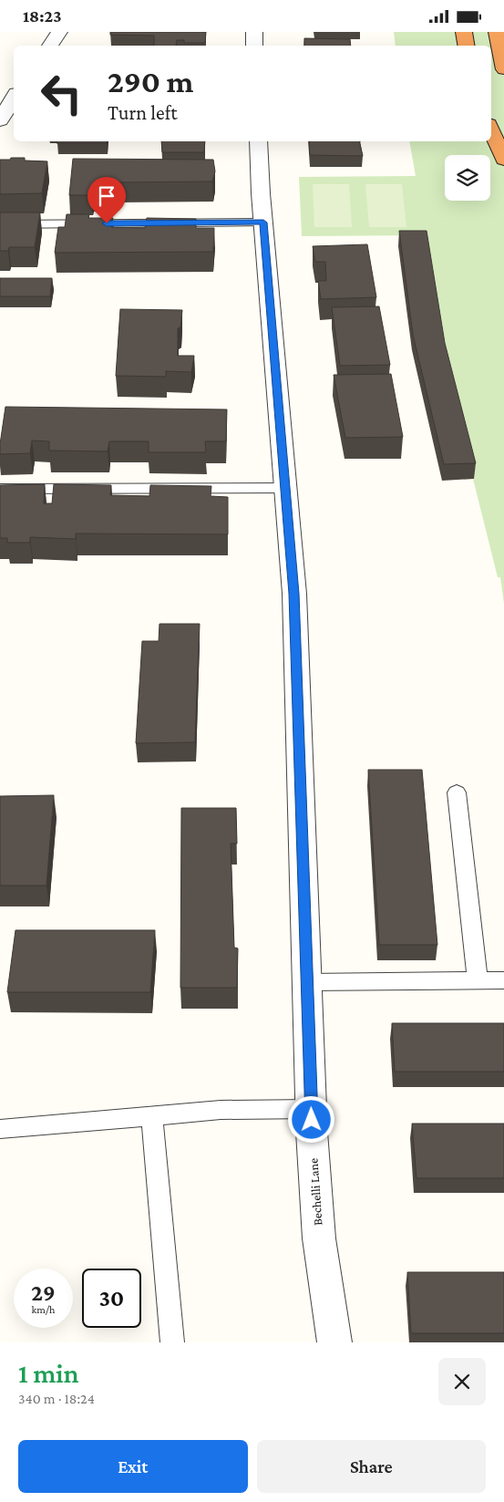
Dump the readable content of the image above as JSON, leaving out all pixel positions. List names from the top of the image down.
{
  "streets": {
    "street": ["Bechelli Lane"]
  },
  "page": {
    "status": "18:23",
    "turn": ["290 m", "Turn left"],
    "speed": "29 km/h",
    "limit": "30",
    "heading": ["1 min", "340 m · 18:24"],
    "buttons": ["Exit", "Share"]
  }
}
